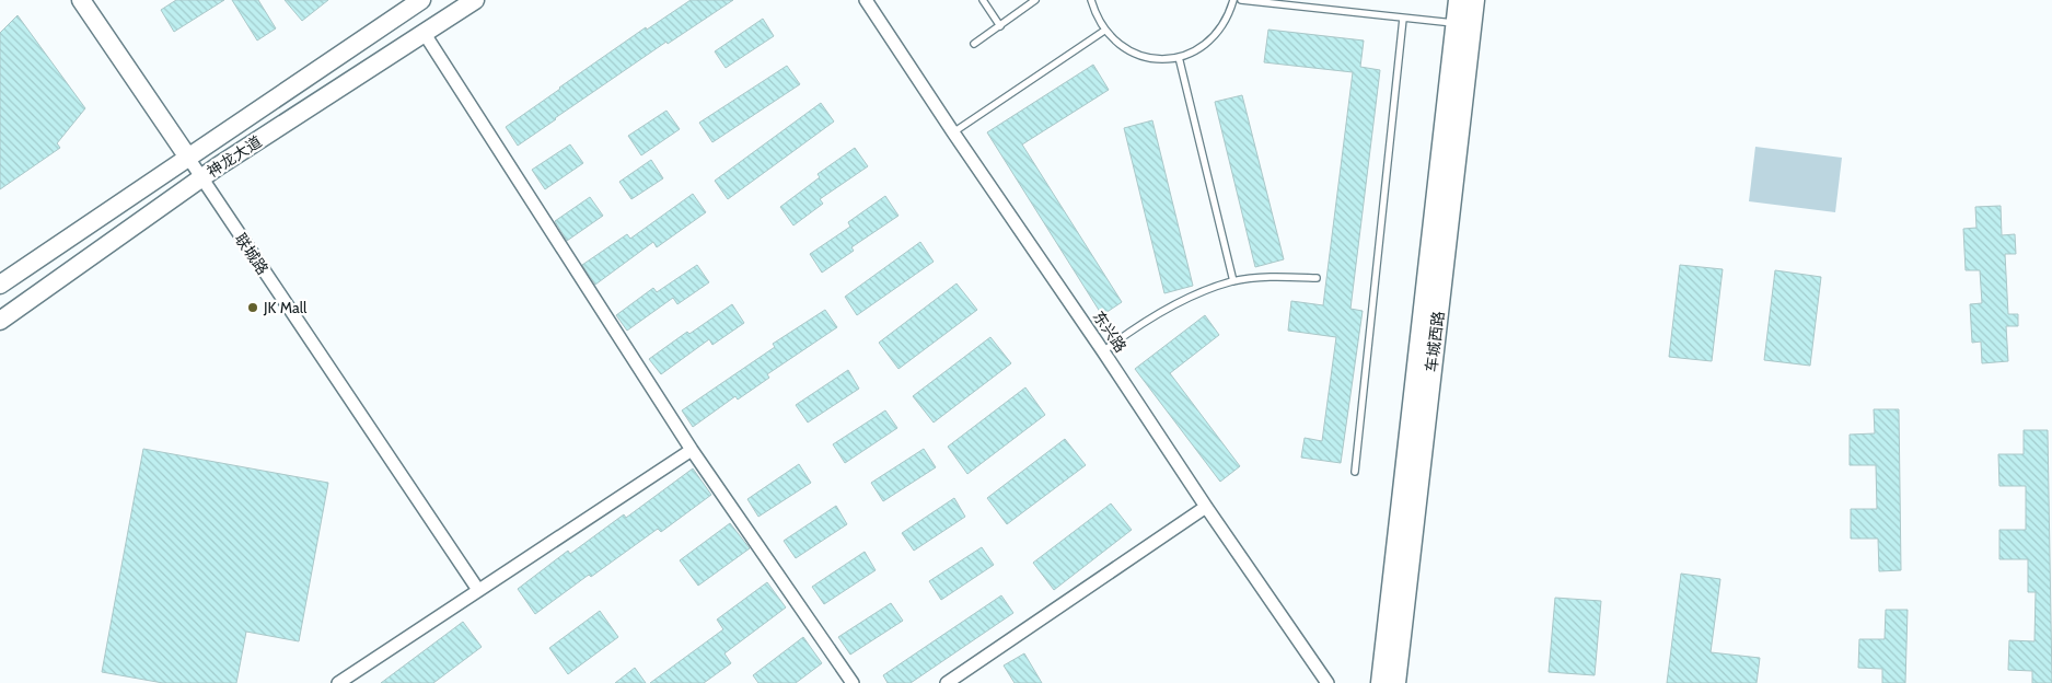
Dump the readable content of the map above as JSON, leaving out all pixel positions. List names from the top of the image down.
{
  "streets": {
    "main road": ["神龙大道", "联城路", "车城西路"],
    "street": ["东兴路"]
  },
  "crossings": [
    ["神龙大道", "联城路"]
  ],
  "places": ["JK Mall"]
}
